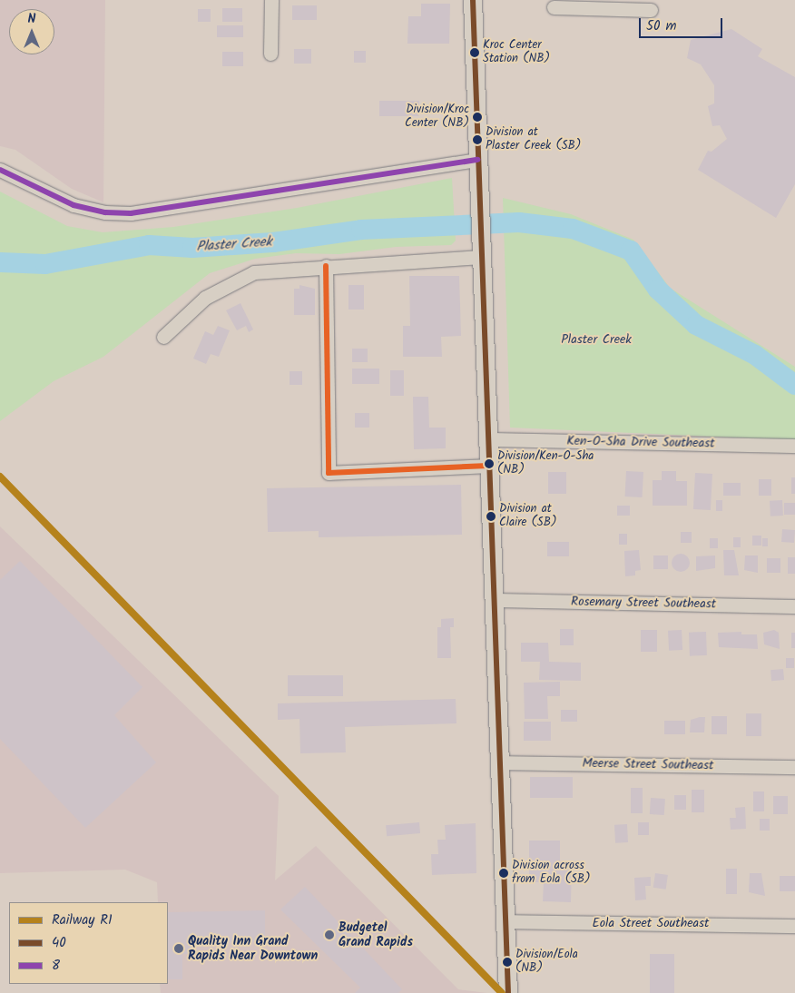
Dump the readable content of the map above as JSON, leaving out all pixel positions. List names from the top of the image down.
{
  "streets": {
    "street": [
      "Ken-O-Sha Drive Southeast",
      "Rosemary Street Southeast",
      "Meerse Street Southeast",
      "Eola Street Southeast"
    ]
  },
  "water": ["Plaster Creek"],
  "parks": ["Plaster Creek"],
  "places": [
    "Kroc Center Station (NB)",
    "Division/Kroc Center (NB)",
    "Division at Plaster Creek (SB)",
    "Division/Ken-O-Sha (NB)",
    "Division at Claire (SB)",
    "Division across from Eola (SB)",
    "Budgetel Grand Rapids",
    "Quality Inn Grand Rapids Near Downtown",
    "Division/Eola (NB)"
  ],
  "lines": ["transit line 40", "transit line 8", "rail line R1"],
  "legend": ["Railway R1", "40", "8"],
  "scale_bar": "50 m",
  "north": "top"
}
